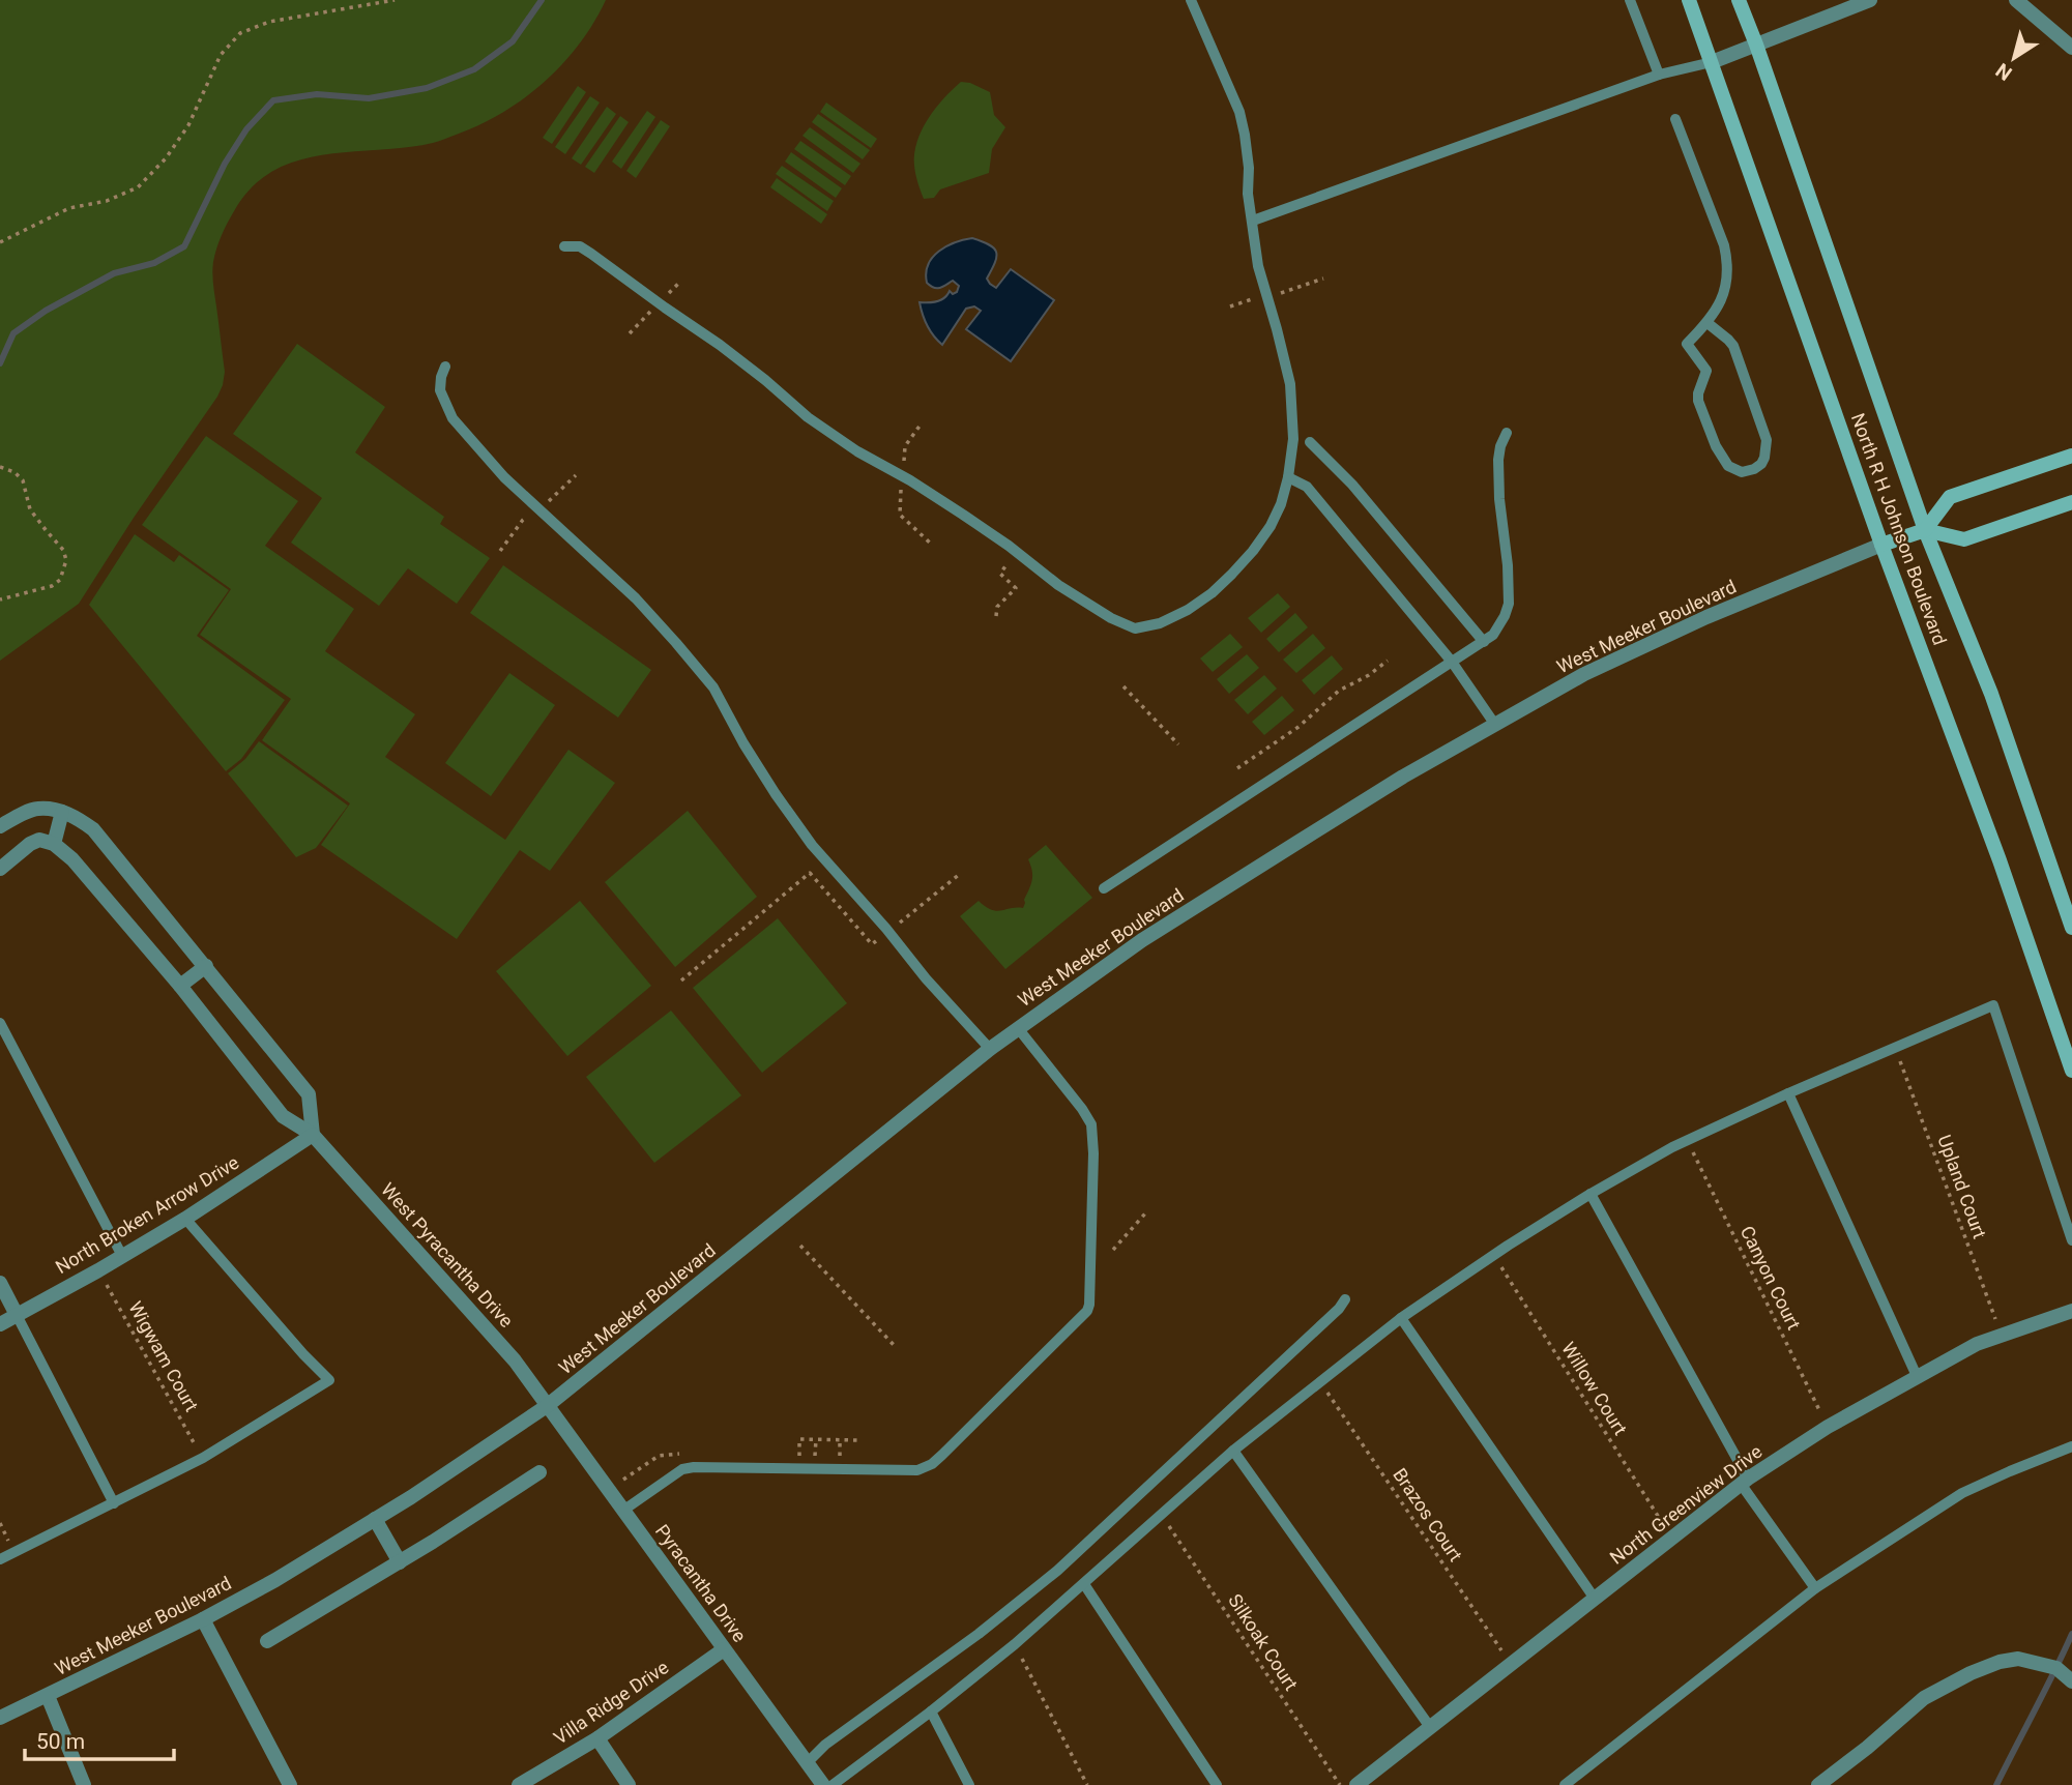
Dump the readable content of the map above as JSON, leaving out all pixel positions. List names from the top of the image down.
{
  "streets": {
    "main road": ["North R H Johnson Boulevard", "West Meeker Boulevard"],
    "street": [
      "North Broken Arrow Drive",
      "West Pyracantha Drive",
      "North Greenview Drive",
      "Pyracantha Drive",
      "Villa Ridge Drive"
    ],
    "path": [
      "Upland Court",
      "Canyon Court",
      "Wigwam Court",
      "Willow Court",
      "Brazos Court",
      "Silkoak Court"
    ]
  },
  "crossings": [
    ["North R H Johnson Boulevard", "West Meeker Boulevard"],
    ["West Meeker Boulevard", "West Pyracantha Drive"],
    ["West Meeker Boulevard", "Pyracantha Drive"],
    ["Upland Court", "North Greenview Drive"],
    ["North Broken Arrow Drive", "West Pyracantha Drive"],
    ["North Broken Arrow Drive", "Wigwam Court"],
    ["West Pyracantha Drive", "Pyracantha Drive"],
    ["Canyon Court", "North Greenview Drive"],
    ["Willow Court", "North Greenview Drive"],
    ["North Greenview Drive", "Brazos Court"],
    ["Pyracantha Drive", "Villa Ridge Drive"]
  ],
  "scale_bar": "50 m",
  "north": "bottom left"
}
